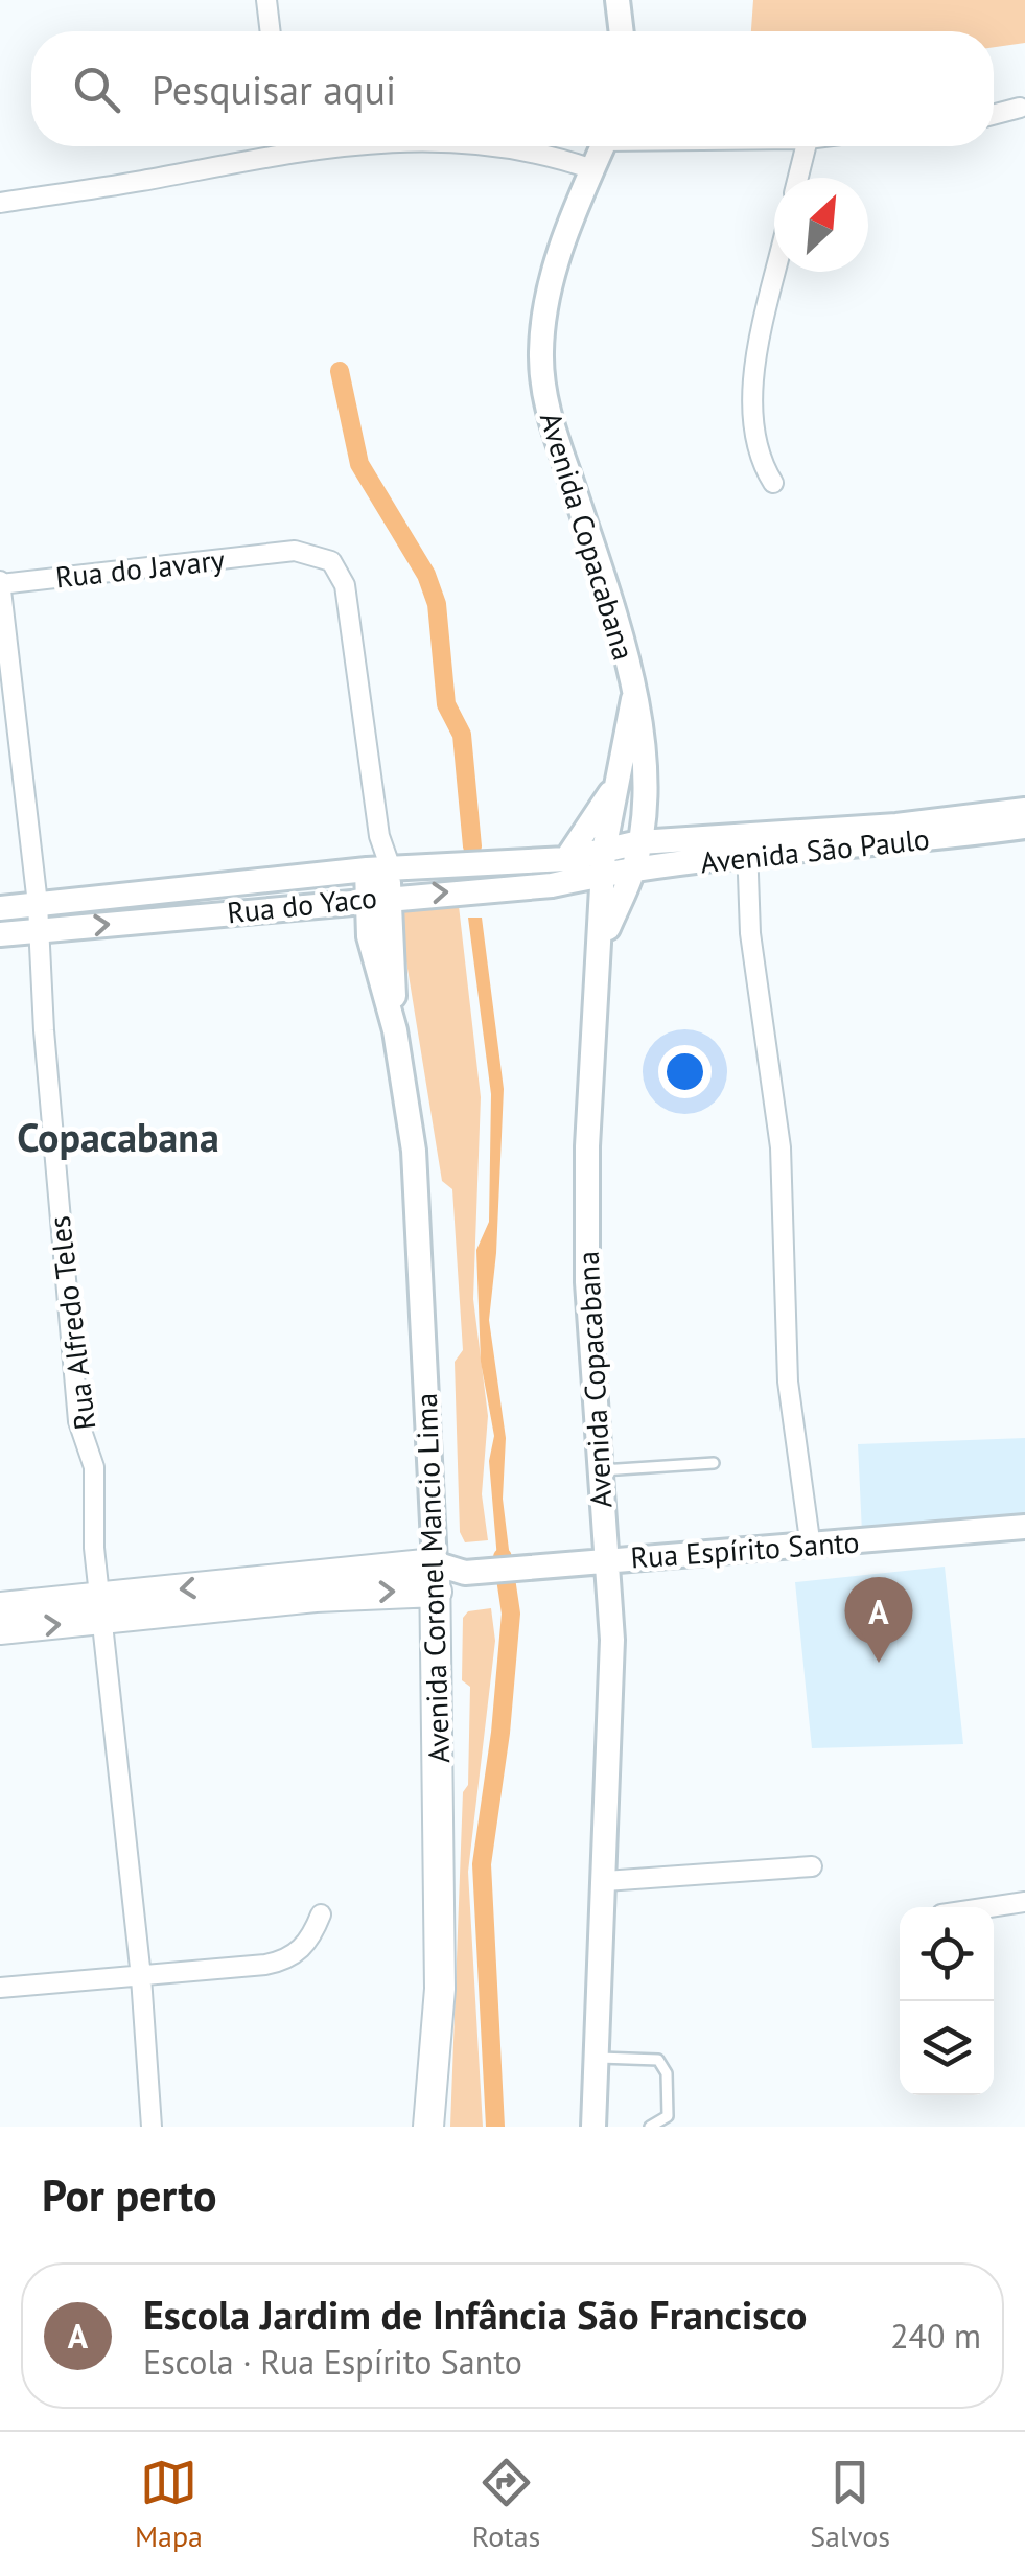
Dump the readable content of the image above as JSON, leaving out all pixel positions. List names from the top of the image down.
{
  "streets": {
    "main road": ["Avenida Coronel Mancio Lima"],
    "street": [
      "Avenida Copacabana",
      "Rua do Javary",
      "Avenida São Paulo",
      "Rua do Yaco",
      "Rua Alfredo Teles",
      "Rua Espírito Santo"
    ]
  },
  "crossings": [
    ["Avenida Copacabana", "Avenida São Paulo"],
    ["Avenida Copacabana", "Rua do Yaco"],
    ["Avenida Copacabana", "Rua Espírito Santo"],
    ["Rua do Javary", "Rua Alfredo Teles"],
    ["Rua do Javary", "Avenida Coronel Mancio Lima"],
    ["Avenida São Paulo", "Rua do Yaco"],
    ["Rua do Yaco", "Rua Alfredo Teles"],
    ["Rua do Yaco", "Avenida Coronel Mancio Lima"],
    ["Rua Espírito Santo", "Avenida Coronel Mancio Lima"]
  ],
  "districts": ["Copacabana"],
  "north": "top right",
  "page": {
    "search": "Pesquisar aqui",
    "pins": "A",
    "heading": "Por perto",
    "list": [
      {
        "mark": "A",
        "name": "Escola Jardim de Infância São Francisco",
        "note": "Escola · Rua Espírito Santo",
        "value": "240 m"
      }
    ],
    "nav": ["Mapa", "Rotas", "Salvos"]
  }
}
